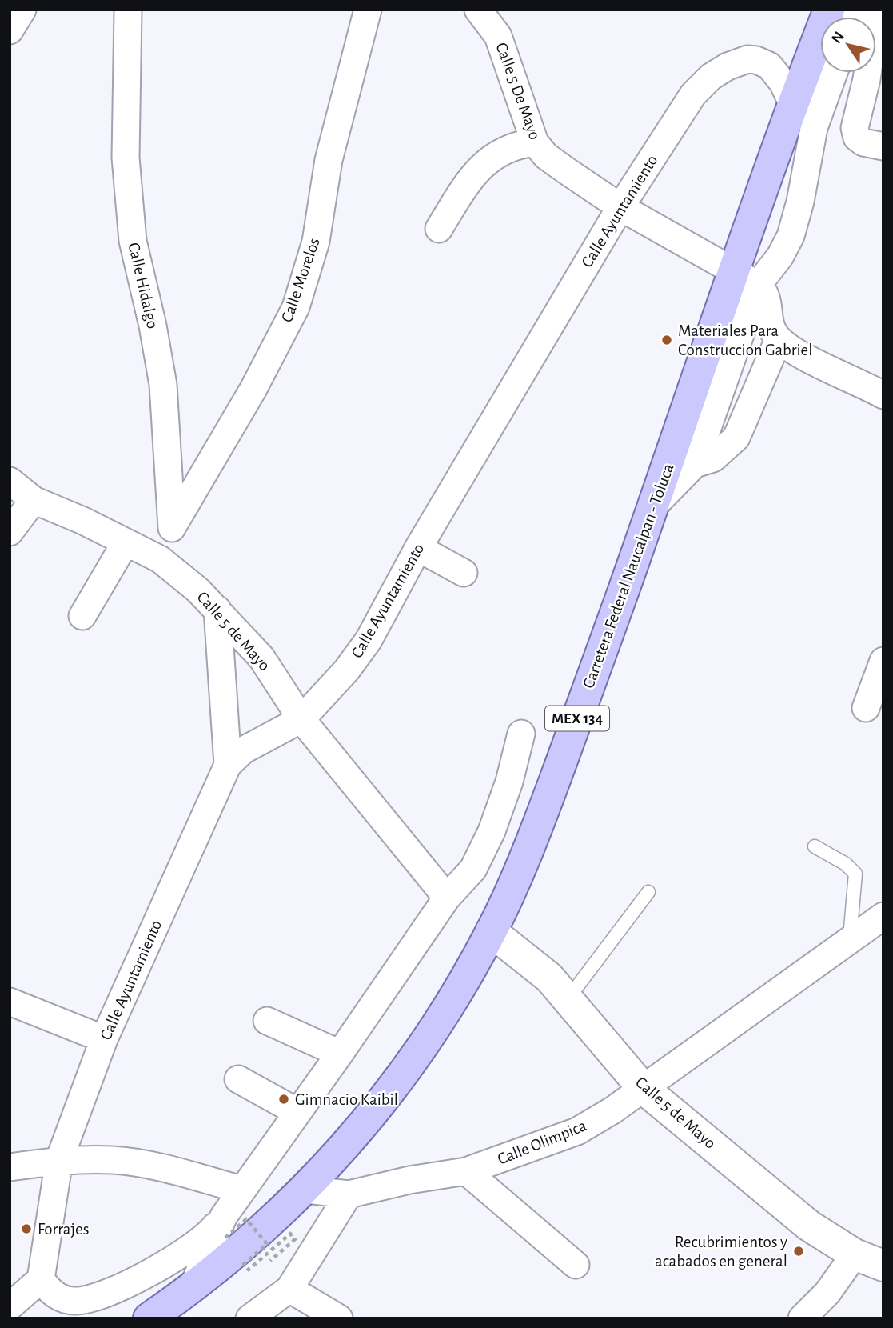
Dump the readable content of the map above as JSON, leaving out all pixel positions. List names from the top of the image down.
{
  "streets": {
    "main road": ["Carretera Federal Naucalpan - Toluca", "MEX 134"],
    "street": [
      "Calle 5 De Mayo",
      "Calle Ayuntamiento",
      "Calle Morelos",
      "Calle Hidalgo",
      "Calle 5 de Mayo",
      "Calle Olimpica"
    ]
  },
  "crossings": [
    ["Calle 5 De Mayo", "Calle Ayuntamiento"],
    ["Calle 5 De Mayo", "Carretera Federal Naucalpan - Toluca"],
    ["Calle Ayuntamiento", "Carretera Federal Naucalpan - Toluca"],
    ["Calle Ayuntamiento", "Calle 5 de Mayo"],
    ["Calle Morelos", "Calle Hidalgo"],
    ["Calle Hidalgo", "Calle 5 de Mayo"],
    ["Carretera Federal Naucalpan - Toluca", "Calle 5 de Mayo"],
    ["Carretera Federal Naucalpan - Toluca", "Calle Olimpica"],
    ["Calle 5 de Mayo", "Calle Olimpica"]
  ],
  "places": [
    "Materiales Para Construccion Gabriel",
    "Gimnacio Kaibil",
    "Forrajes",
    "Recubrimientos y acabados en general"
  ],
  "north": "top left"
}
